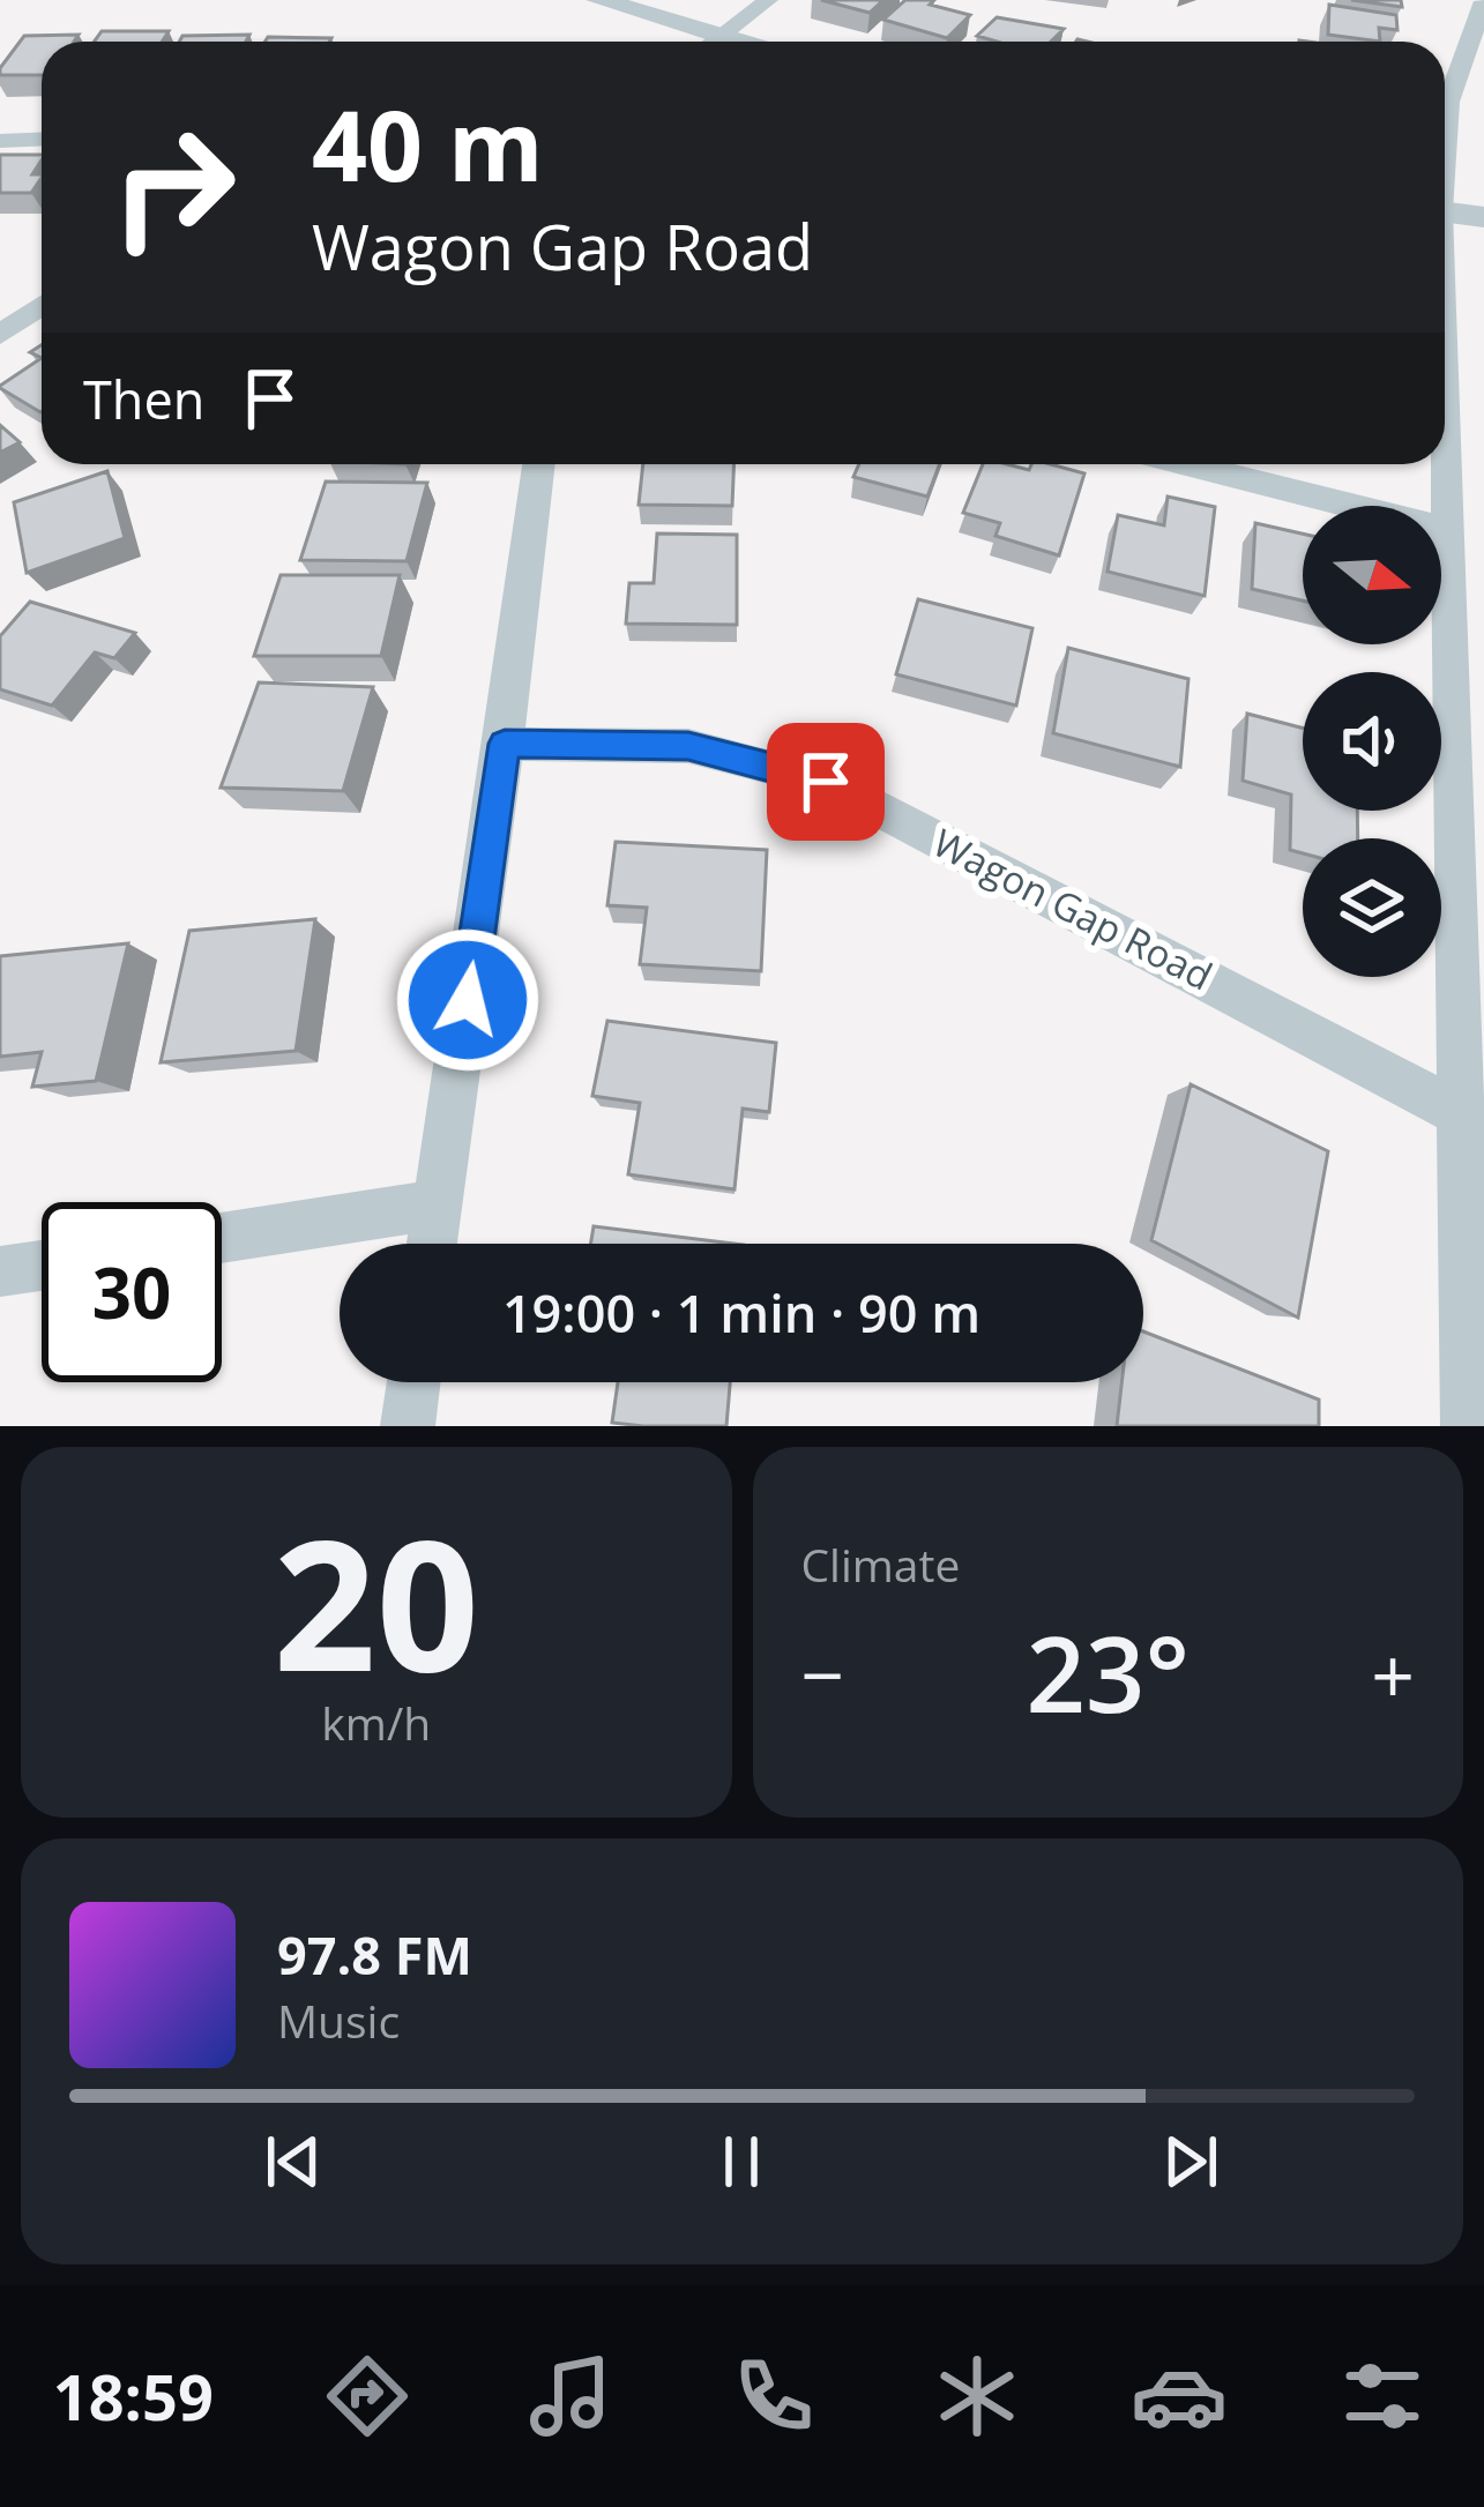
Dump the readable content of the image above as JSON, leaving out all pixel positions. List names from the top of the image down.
{
  "streets": {
    "street": ["Wagon Gap Road"]
  },
  "north": "right",
  "page": {
    "turn": ["40 m", "Wagon Gap Road"],
    "then": "Then",
    "limit": "30",
    "trip": "19:00 · 1 min · 90 m",
    "tile": [
      ["20", "km/h"],
      "Climate"
    ],
    "heat": ["−", "23°", "+"],
    "song": ["97.8 FM", "Music"],
    "tabs": "18:59"
  }
}
